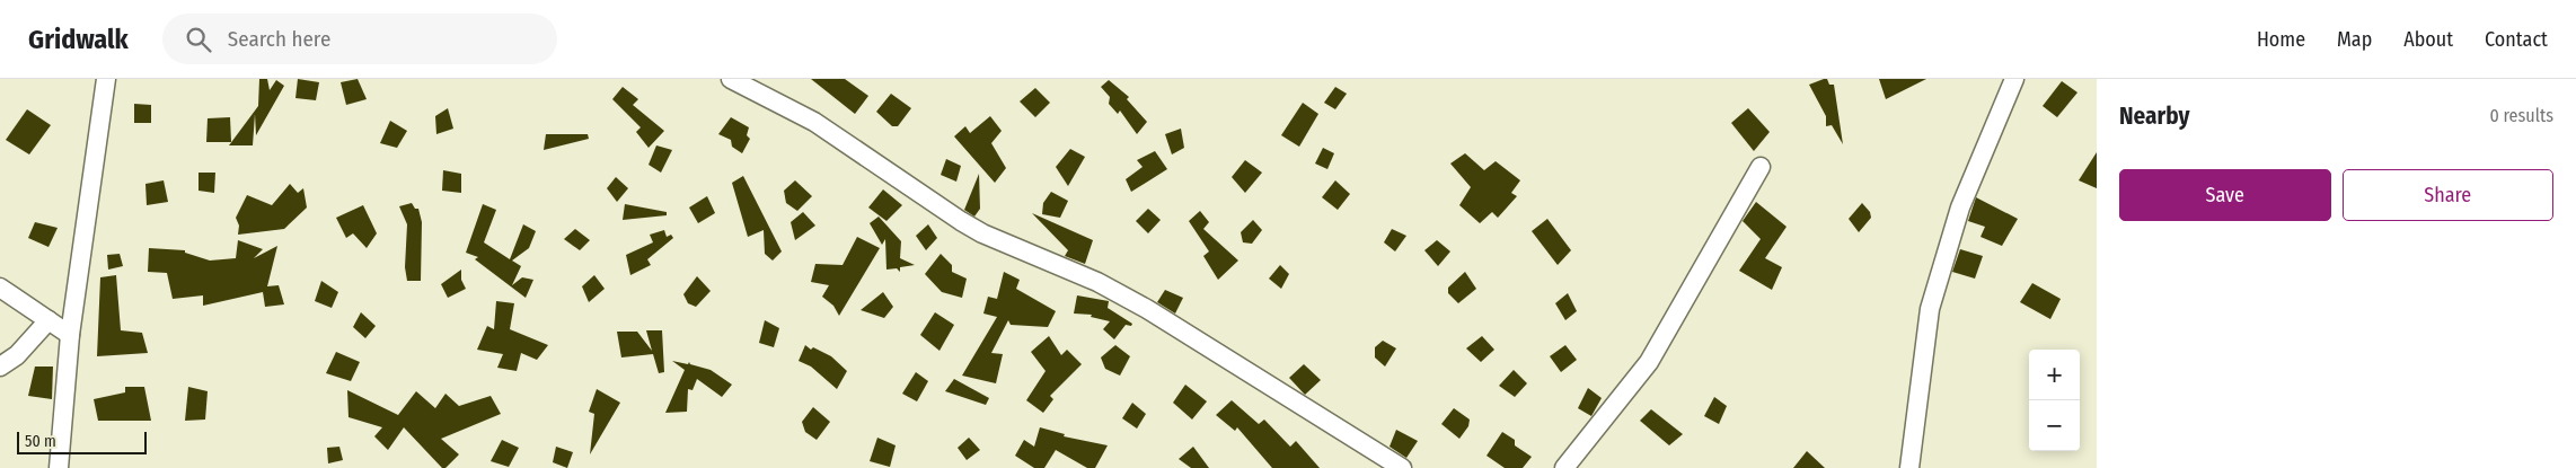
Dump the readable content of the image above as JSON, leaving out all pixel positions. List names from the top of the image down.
{
  "scale_bar": "50 m",
  "page": {
    "header": "Gridwalk",
    "search": "Search here",
    "nav": [
      "Home",
      "Map",
      "About",
      "Contact"
    ],
    "heading": ["Nearby", "0 results"],
    "buttons": ["Save", "Share"],
    "map_buttons": ["+", "−"],
    "scale": "50 m"
  }
}
